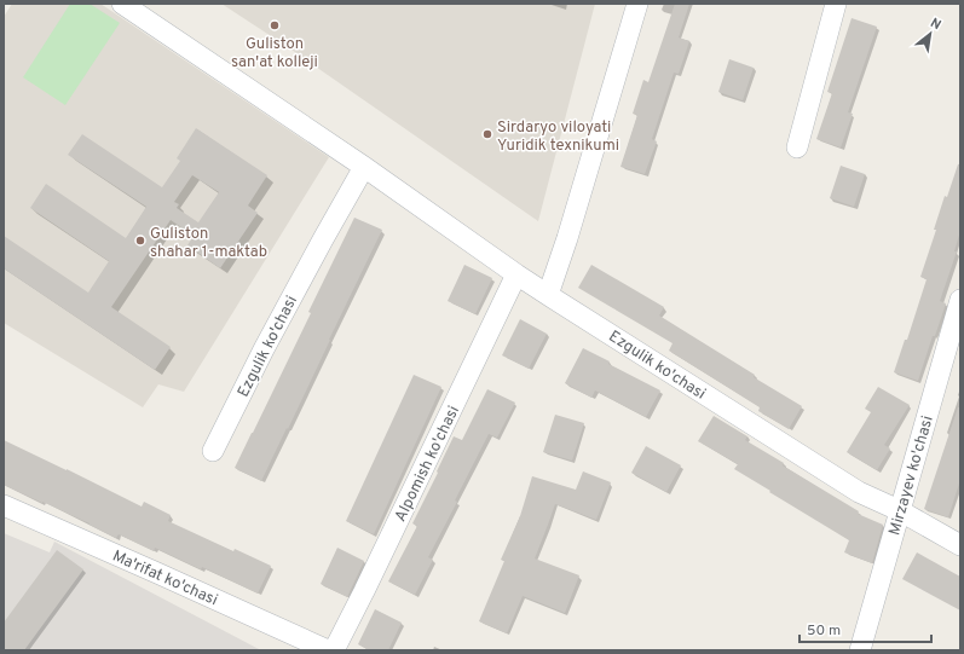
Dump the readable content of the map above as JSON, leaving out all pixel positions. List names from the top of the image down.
{
  "streets": {
    "street": [
      "Ezgulik ko'chasi",
      "Alpomish ko'chasi",
      "Mirzayev ko'chasi",
      "Ma'rifat ko'chasi"
    ]
  },
  "crossings": [
    ["Ezgulik ko'chasi", "Alpomish ko'chasi"],
    ["Ezgulik ko'chasi", "Mirzayev ko'chasi"]
  ],
  "places": ["Guliston san'at kolleji", "Sirdaryo viloyati Yuridik texnikumi", "Guliston shahar 1-maktab"],
  "scale_bar": "50 m",
  "north": "top right"
}
